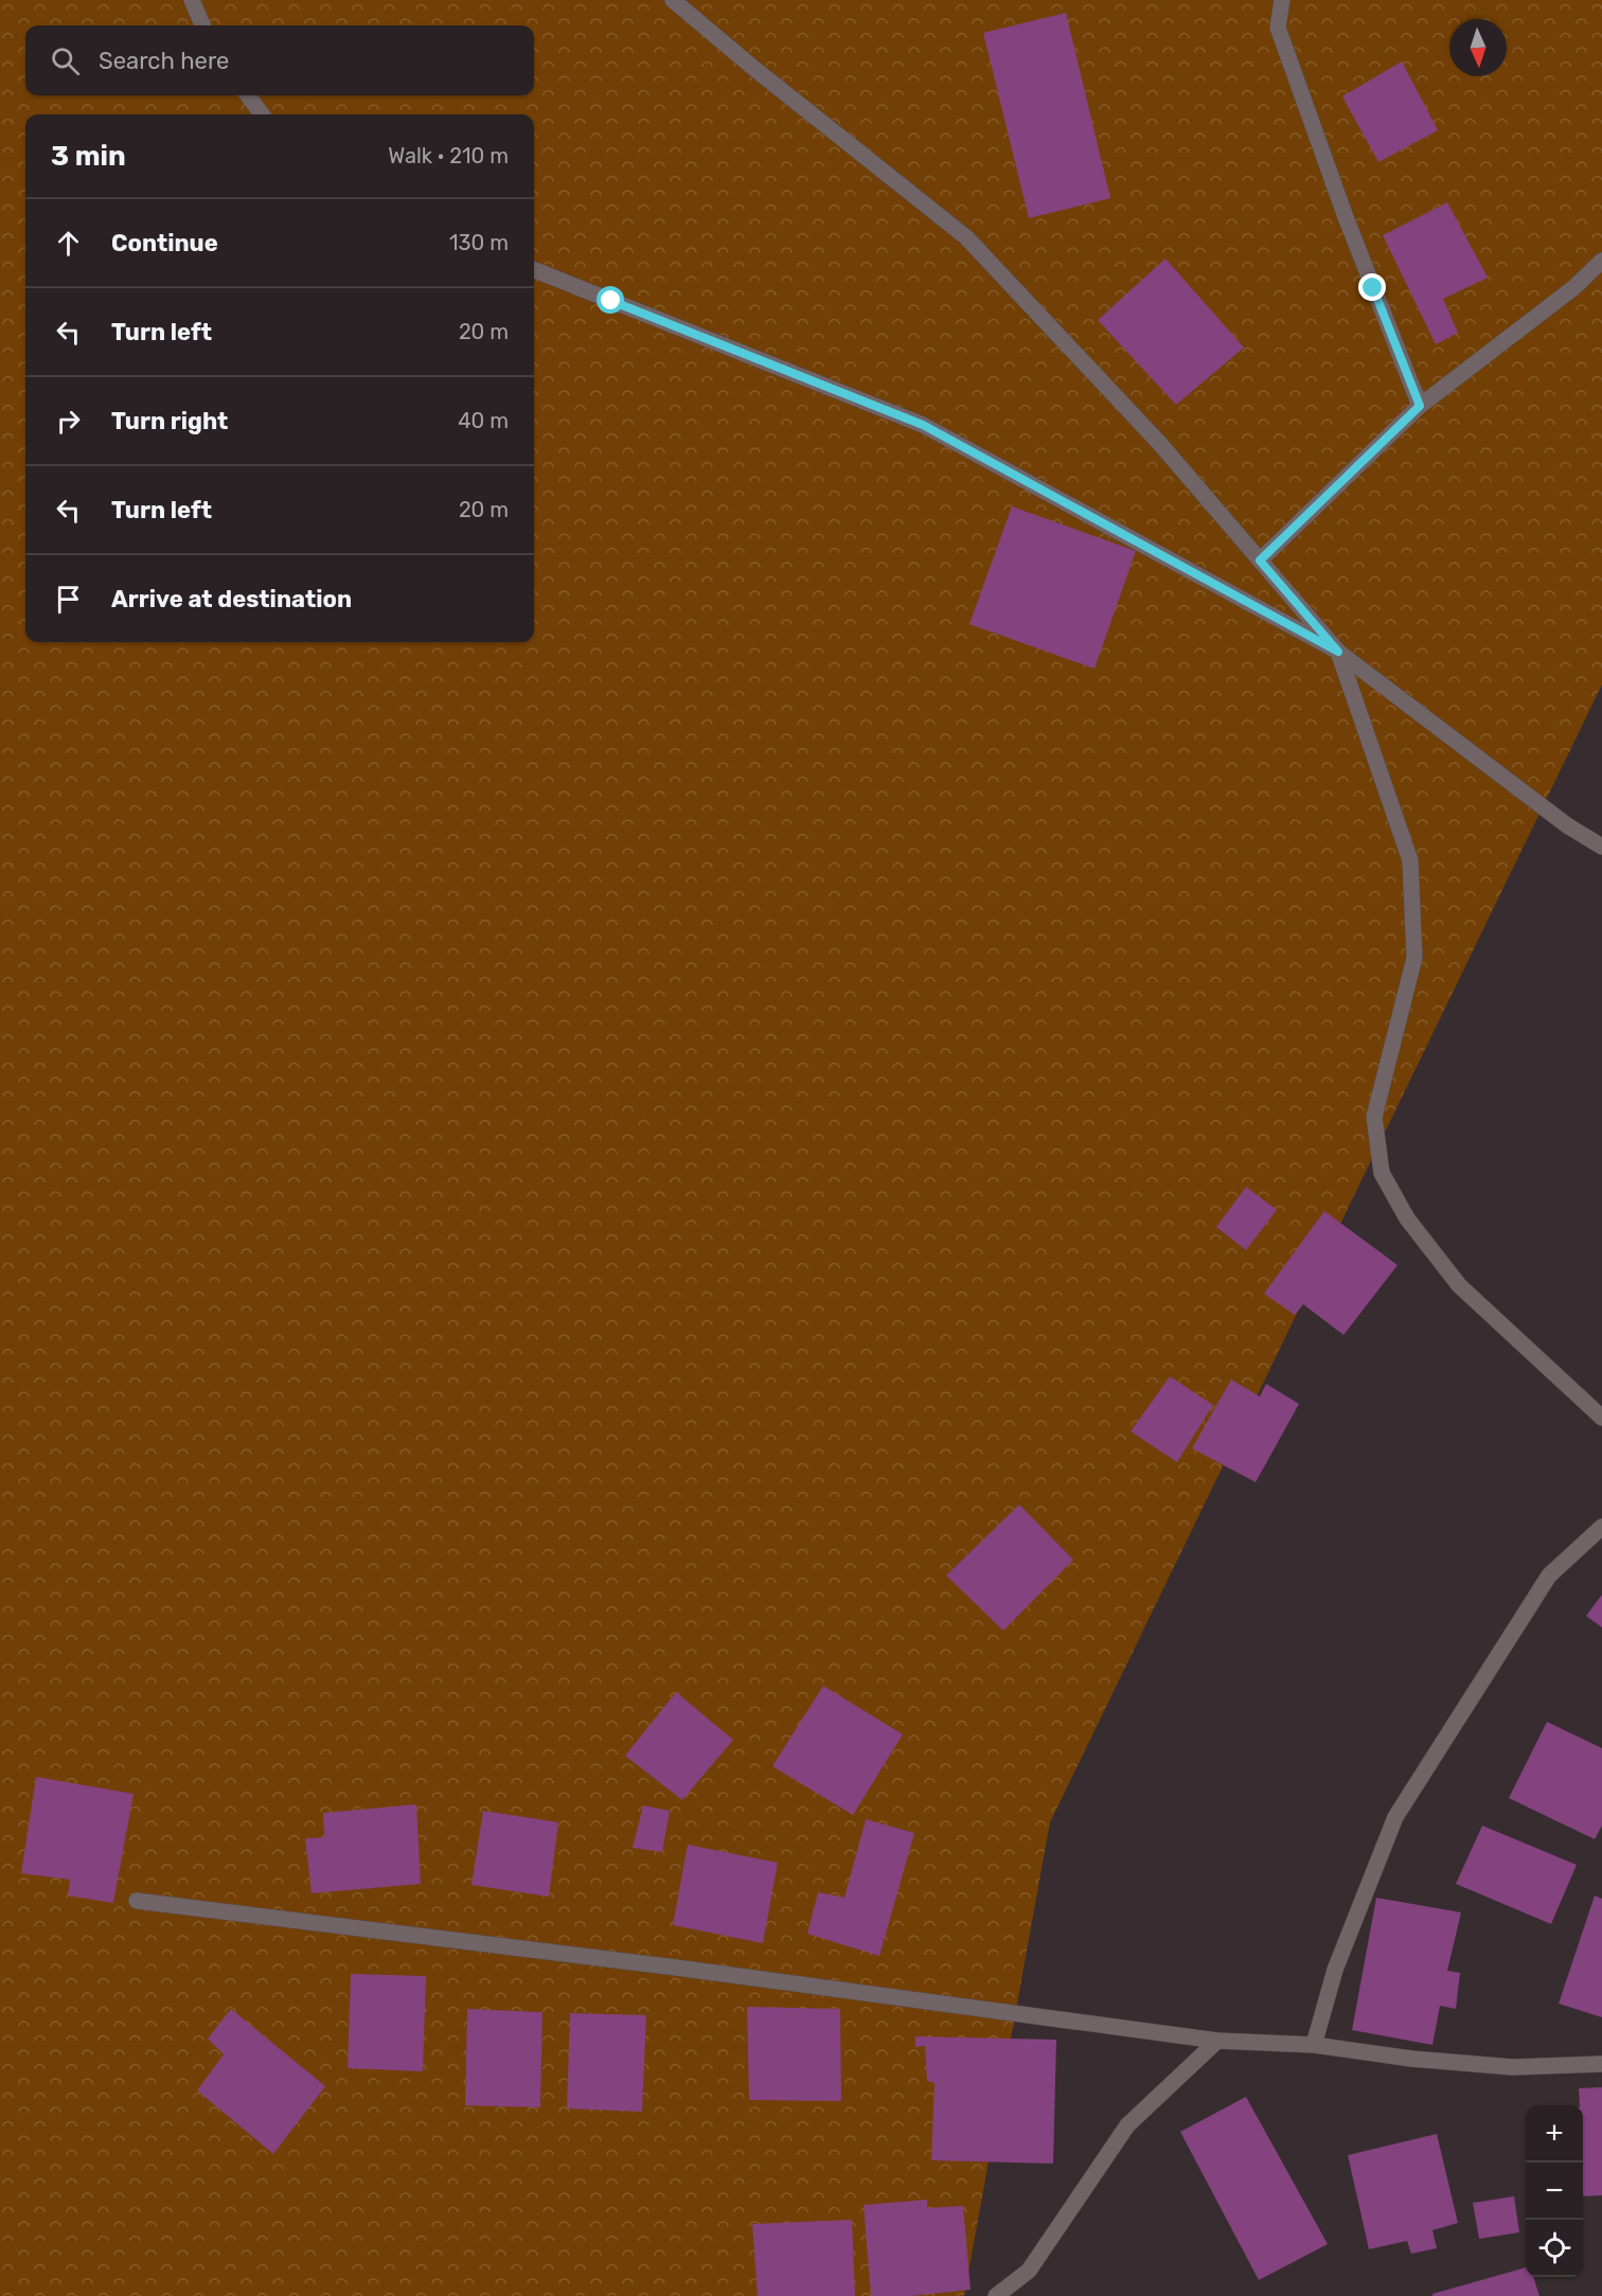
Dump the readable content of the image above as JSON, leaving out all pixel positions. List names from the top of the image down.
{
  "north": "bottom",
  "page": {
    "search": "Search here",
    "heading": ["3 min", "Walk · 210 m"],
    "list": [
      ["Continue", "130 m"],
      ["Turn left", "20 m"],
      ["Turn right", "40 m"],
      ["Turn left", "20 m"],
      "Arrive at destination"
    ],
    "map_buttons": ["+", "−"]
  }
}
